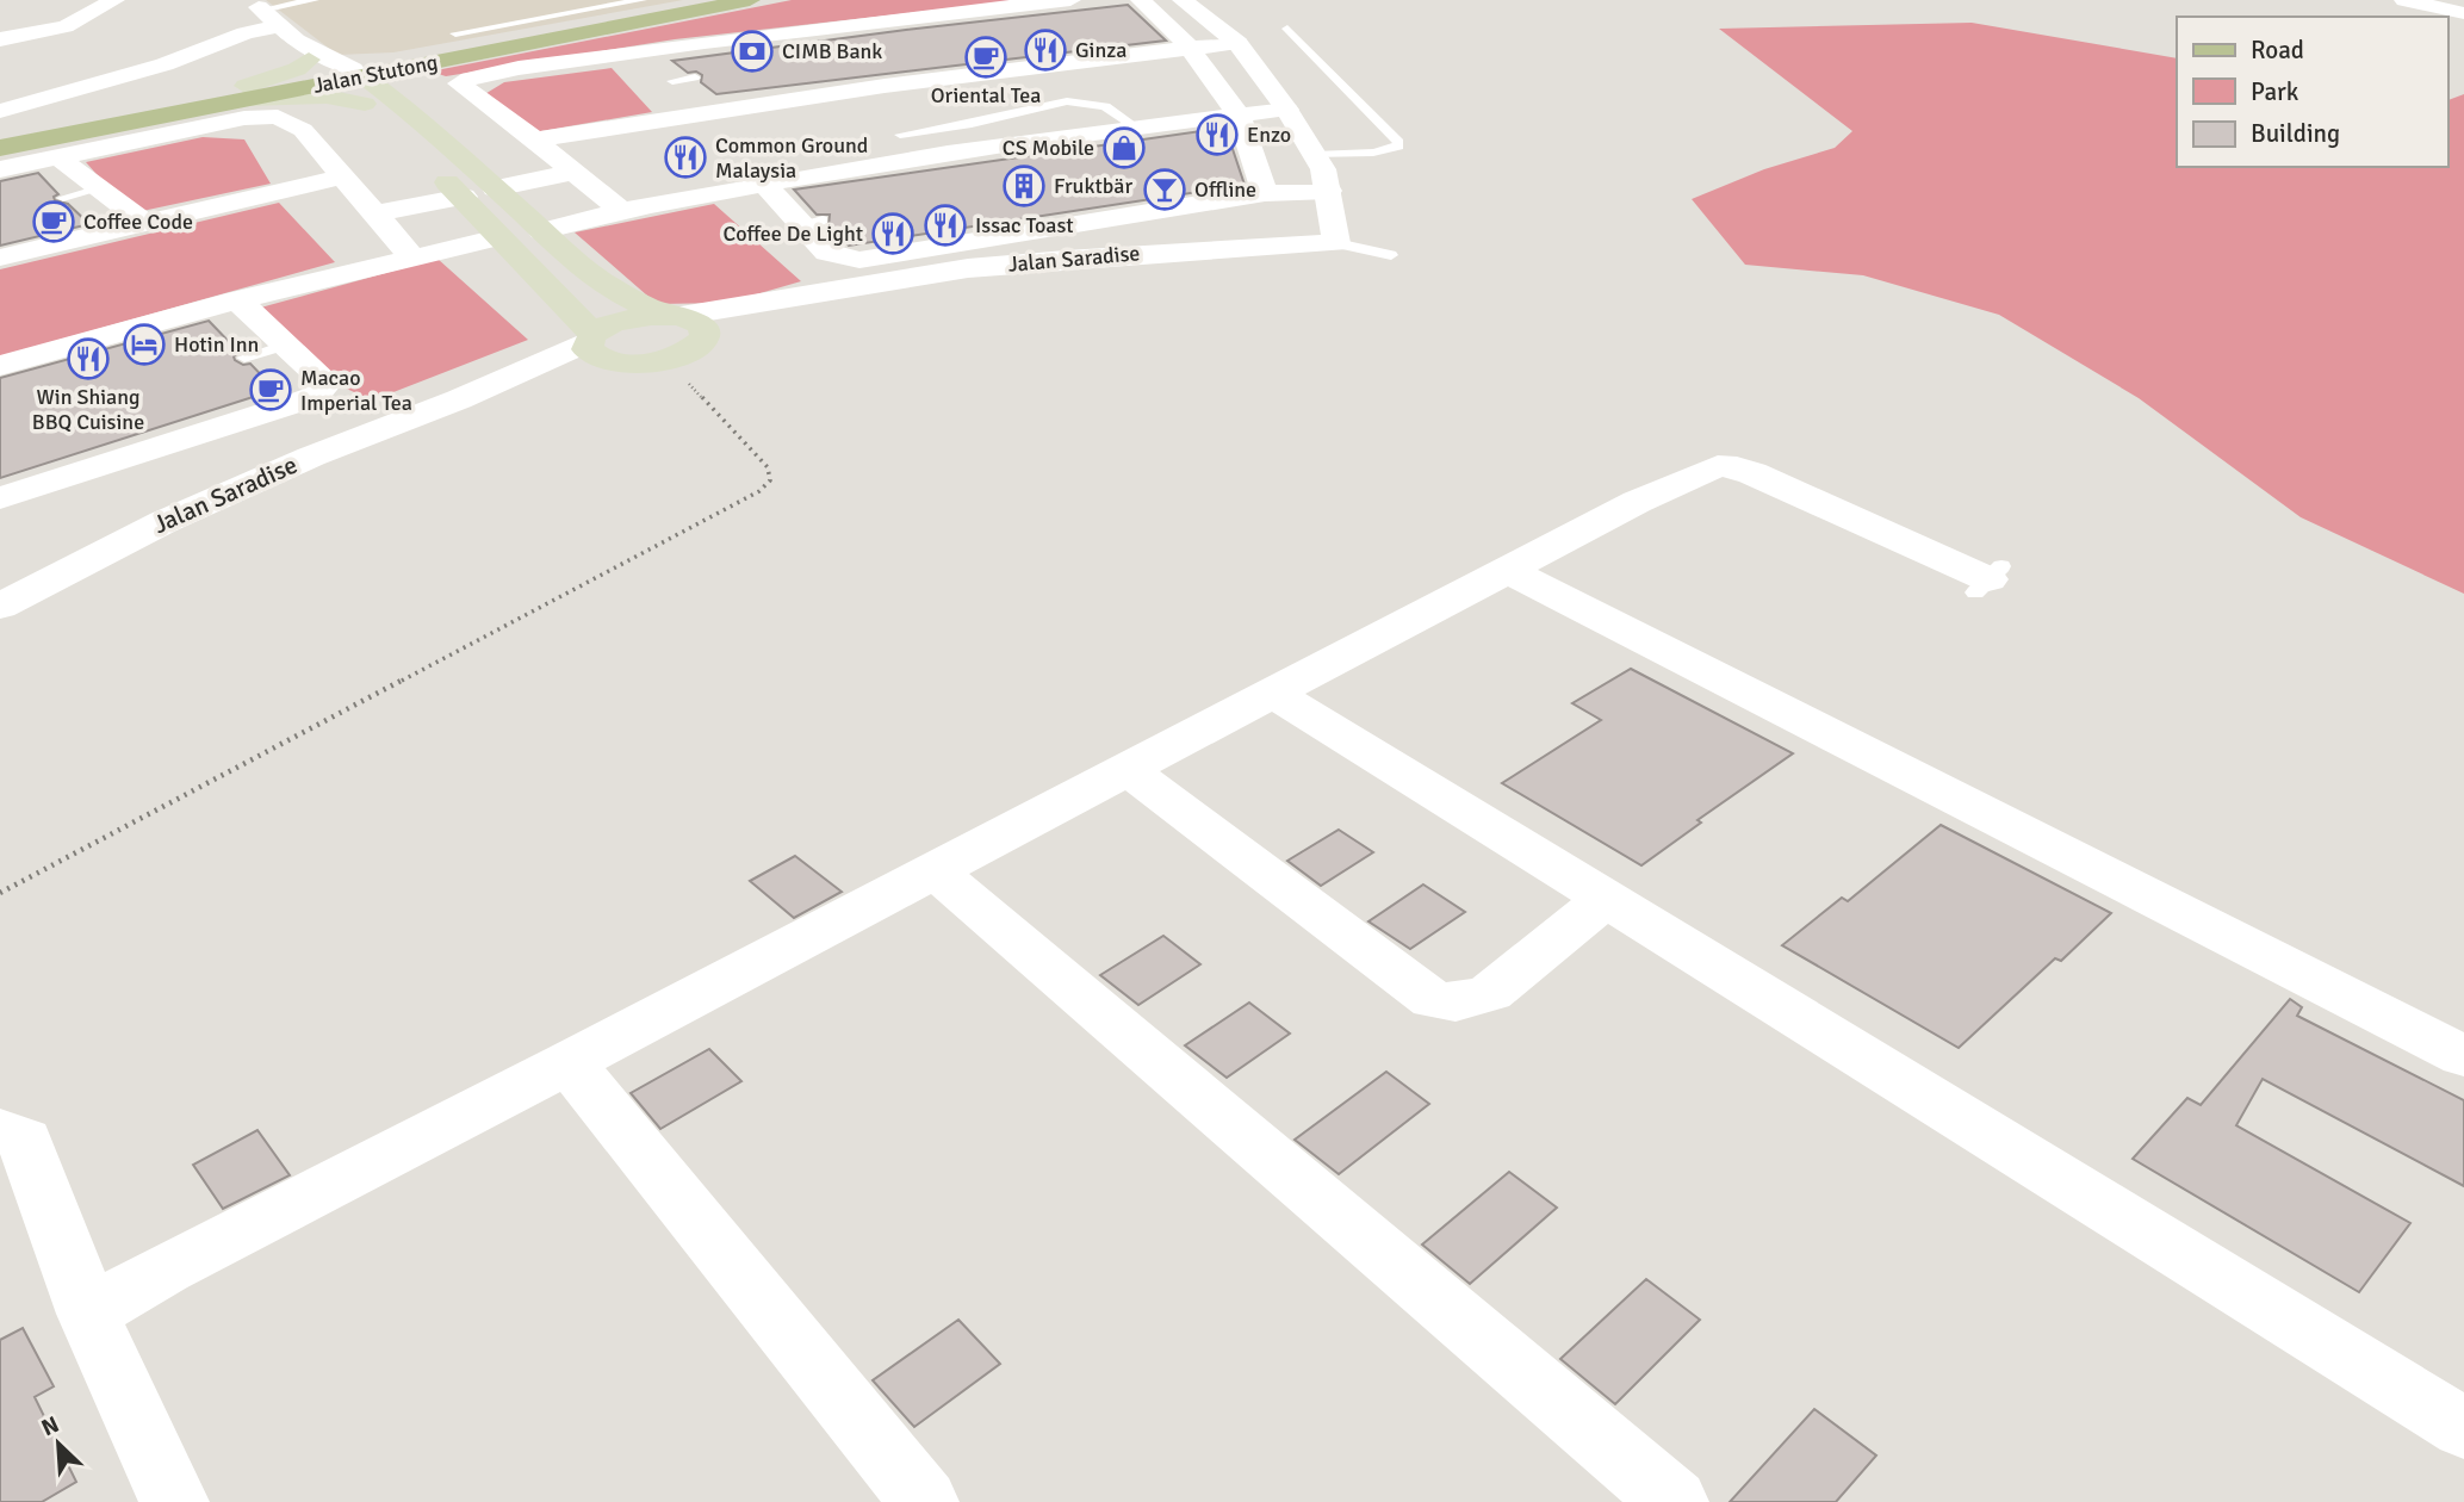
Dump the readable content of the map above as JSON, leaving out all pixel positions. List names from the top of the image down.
{
  "streets": {
    "main road": ["Jalan Stutong"],
    "street": ["Jalan Saradise"]
  },
  "places": {
    "restaurant": [
      "Ginza",
      "Enzo",
      "Common Ground Malaysia",
      "Issac Toast",
      "Coffee De Light",
      "Win Shiang BBQ Cuisine"
    ],
    "bank": ["CIMB Bank"],
    "cafe": ["Oriental Tea", "Coffee Code", "Macao Imperial Tea"],
    "shop": ["CS Mobile"],
    "building": ["Fruktbär"],
    "bar": ["Offline"],
    "hotel": ["Hotin Inn"]
  },
  "legend": ["Road", "Park", "Building"],
  "north": "top left"
}
